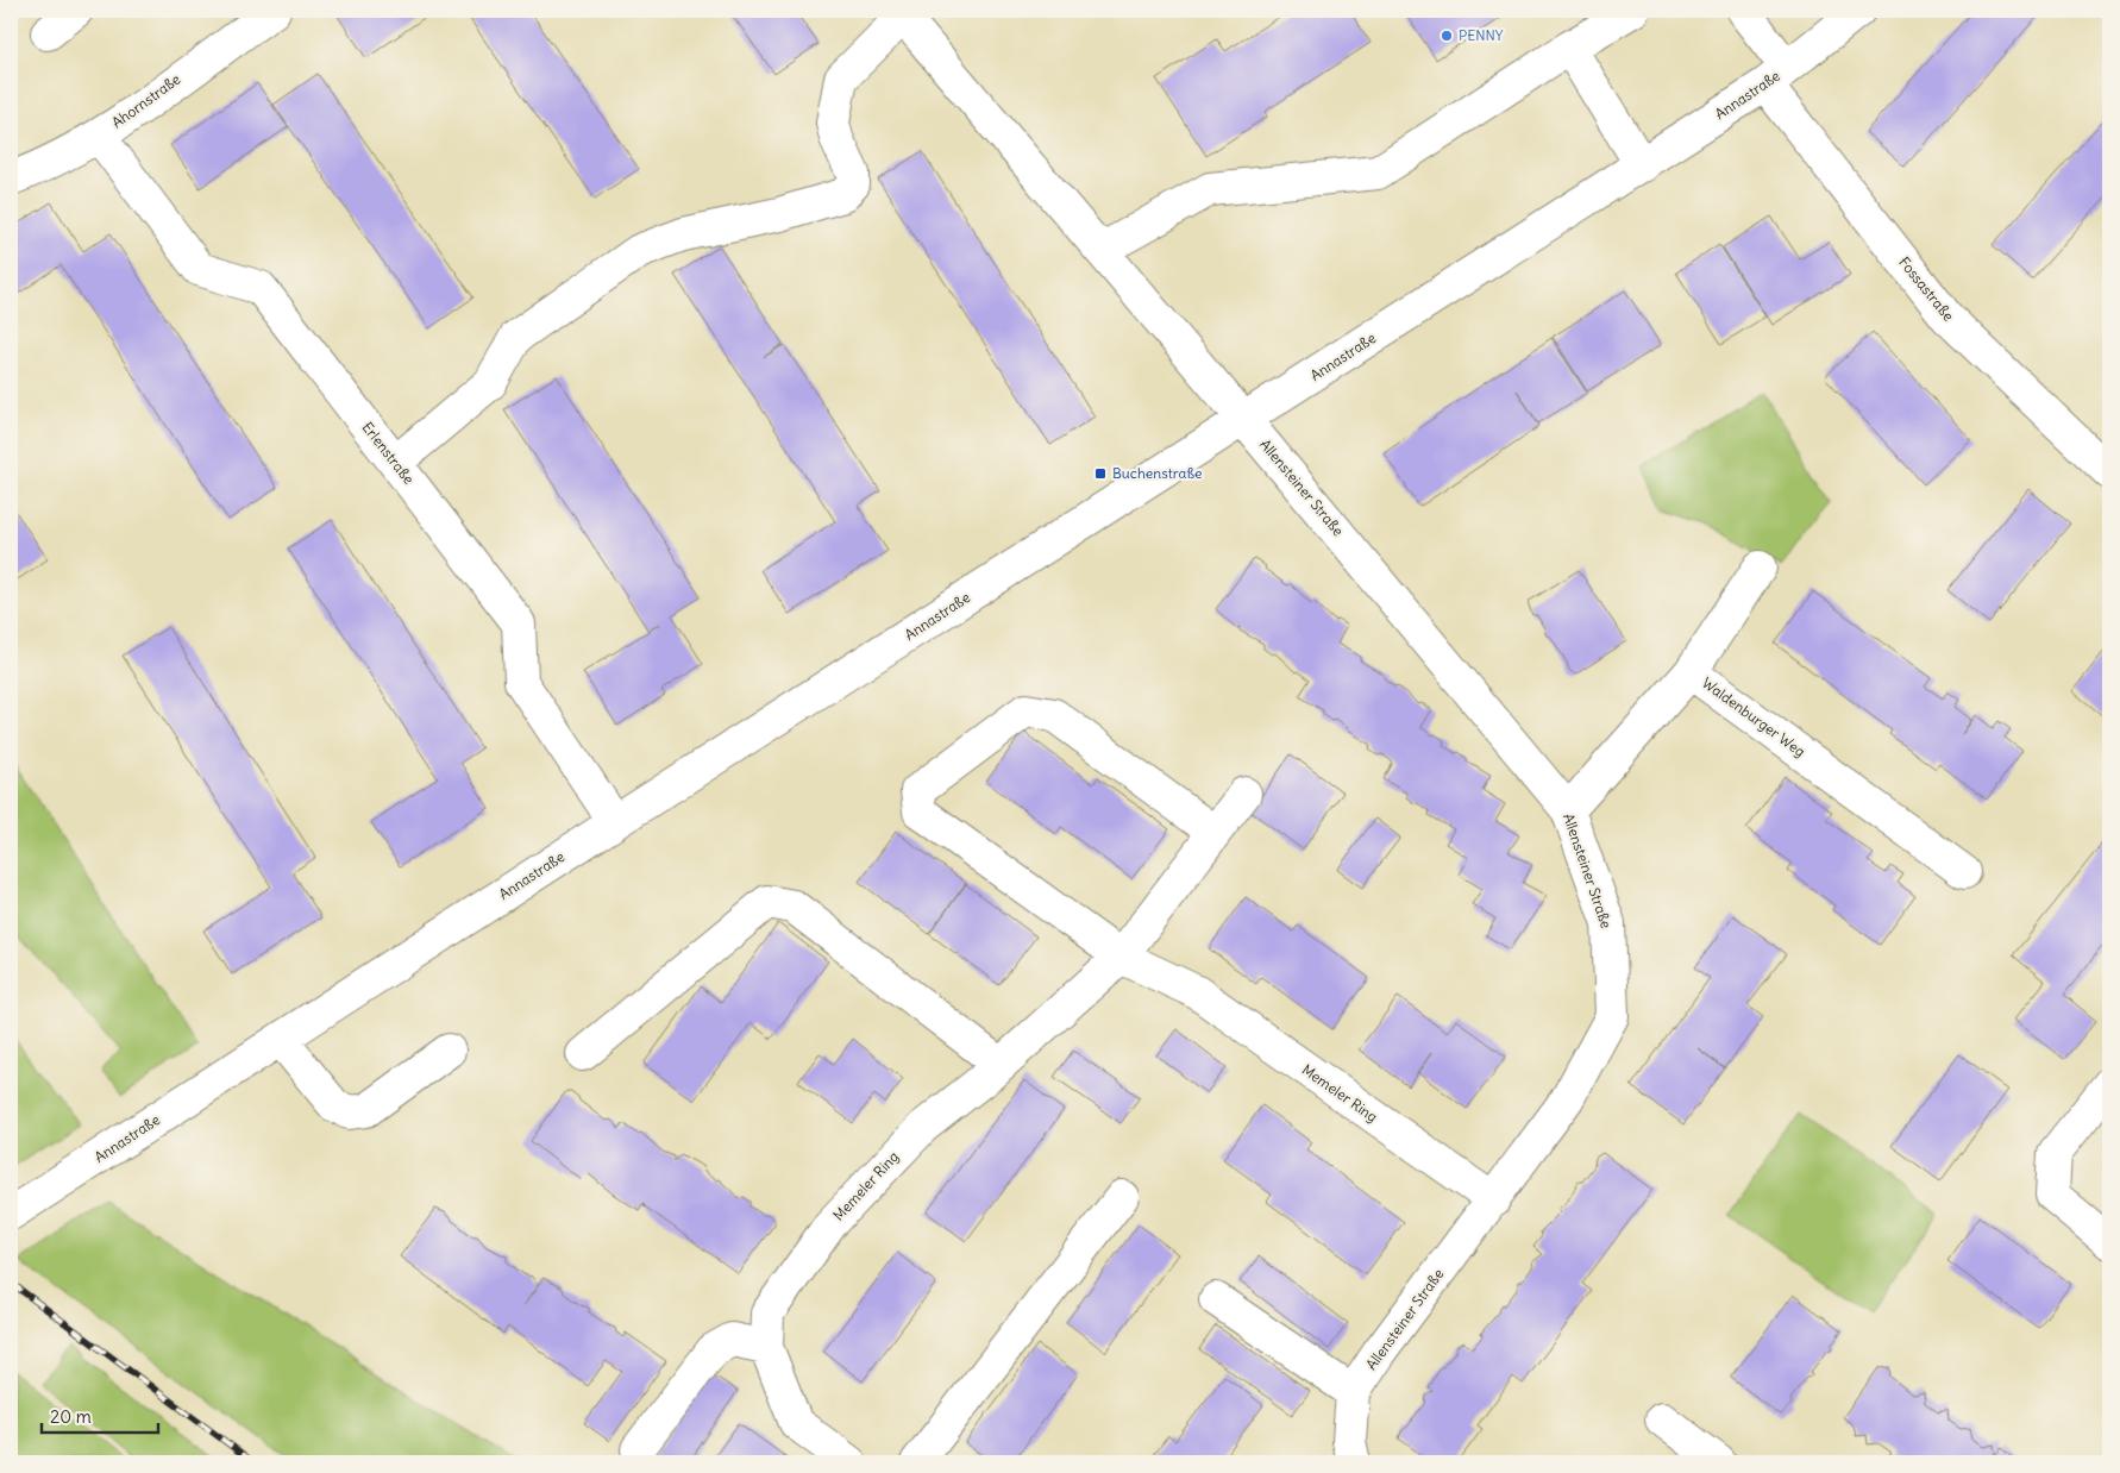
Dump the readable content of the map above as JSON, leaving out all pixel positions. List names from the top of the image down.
{
  "streets": {
    "street": [
      "Annastraße",
      "Ahornstraße",
      "Fossastraße",
      "Erlenstraße",
      "Allensteiner Straße",
      "Waldenburger Weg",
      "Memeler Ring"
    ]
  },
  "crossings": [
    ["Annastraße", "Fossastraße"],
    ["Annastraße", "Erlenstraße"],
    ["Annastraße", "Allensteiner Straße"],
    ["Ahornstraße", "Erlenstraße"],
    ["Allensteiner Straße", "Waldenburger Weg"],
    ["Allensteiner Straße", "Memeler Ring"]
  ],
  "places": {
    "other": ["PENNY"],
    "transit": ["Buchenstraße"]
  },
  "scale_bar": "20 m"
}
